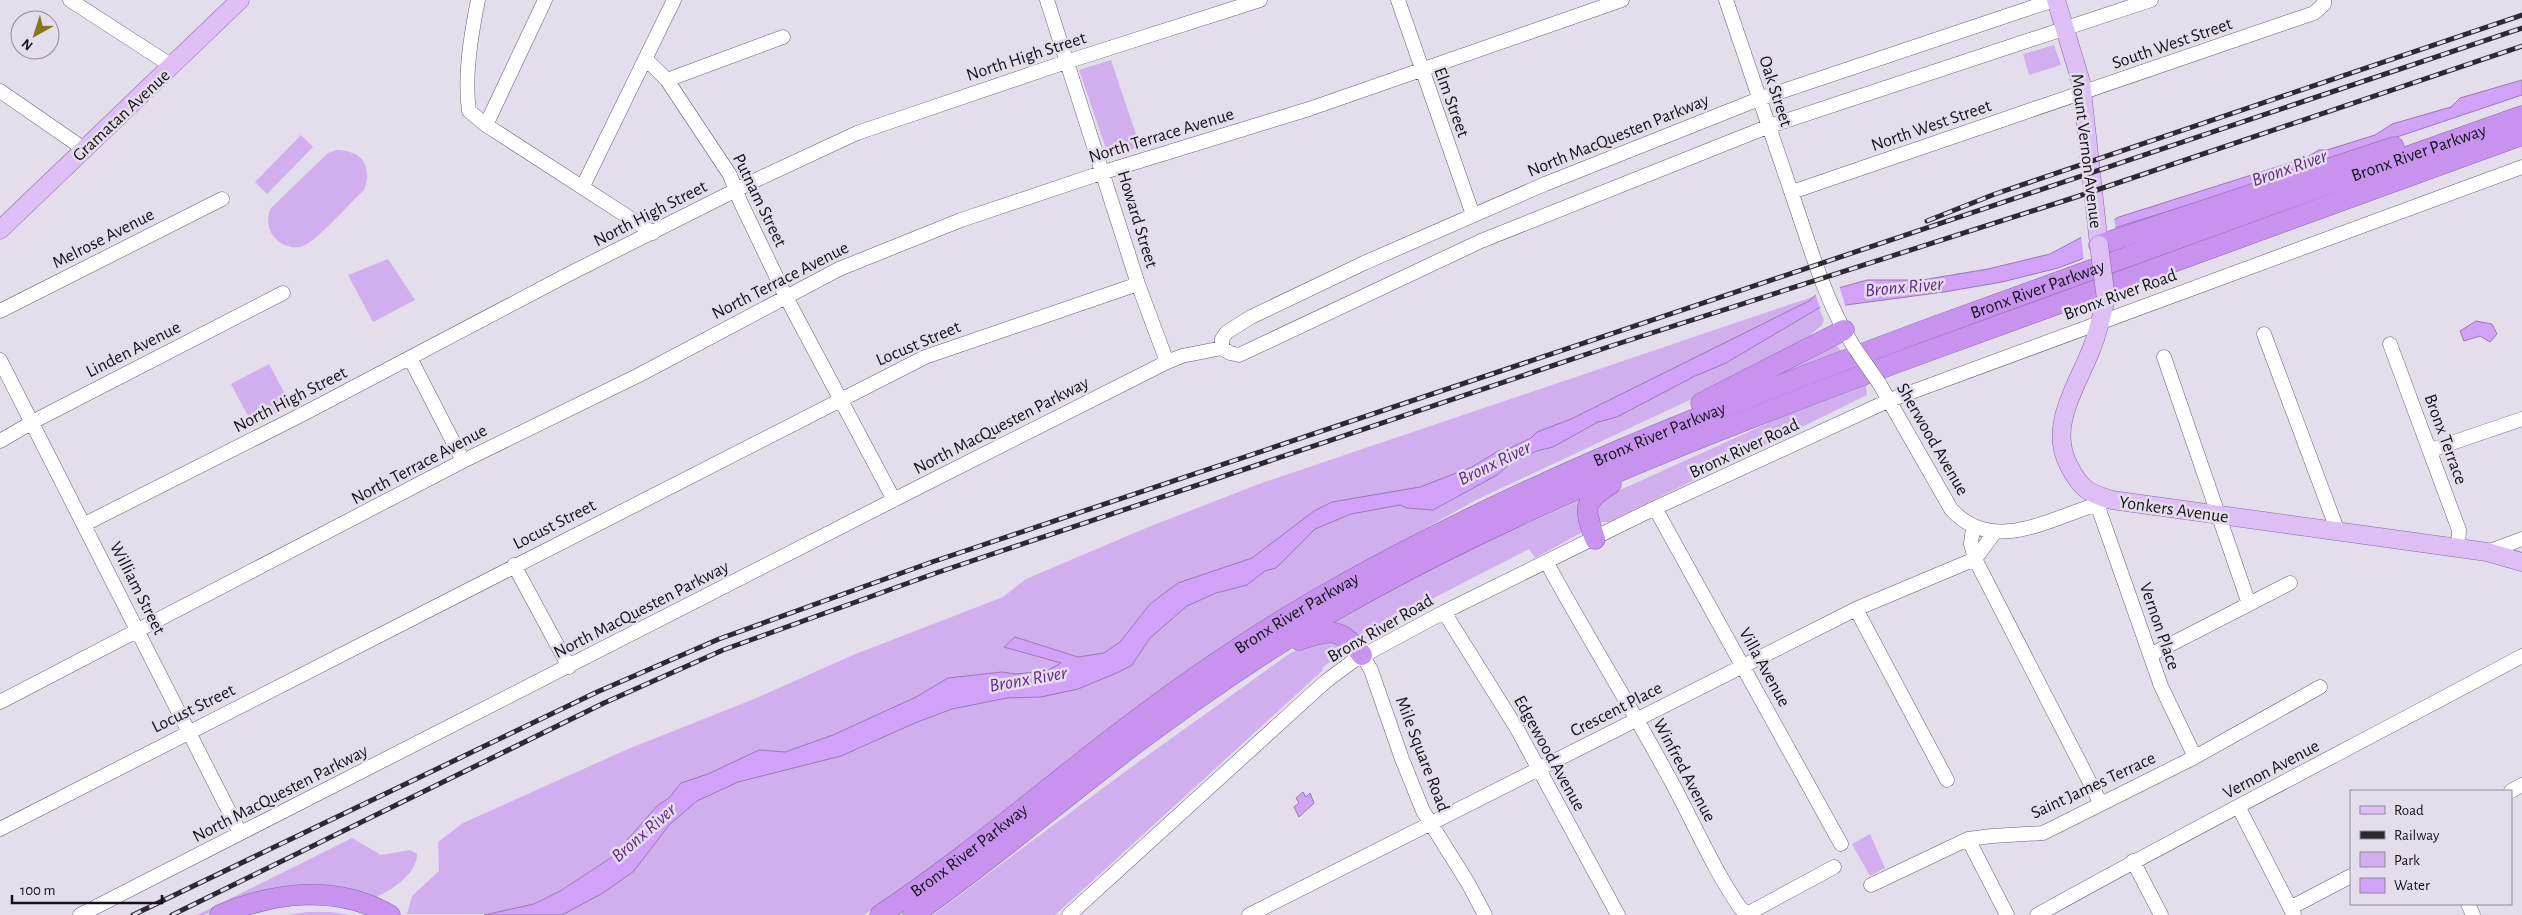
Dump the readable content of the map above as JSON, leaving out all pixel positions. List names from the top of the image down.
{
  "streets": {
    "highway": ["Bronx River Parkway"],
    "main road": ["Gramatan Avenue", "Mount Vernon Avenue", "Yonkers Avenue"],
    "street": [
      "South West Street",
      "North High Street",
      "Oak Street",
      "Elm Street",
      "North West Street",
      "North Terrace Avenue",
      "North MacQuesten Parkway",
      "Putnam Street",
      "Howard Street",
      "Melrose Avenue",
      "Bronx River Road",
      "Locust Street",
      "Linden Avenue",
      "Sherwood Avenue",
      "Bronx Terrace",
      "William Street",
      "Vernon Place",
      "Villa Avenue",
      "Crescent Place",
      "Edgewood Avenue",
      "Mile Square Road",
      "Vernon Avenue",
      "Winfred Avenue",
      "Saint James Terrace"
    ]
  },
  "crossings": [
    ["South West Street", "North West Street"],
    ["South West Street", "Mount Vernon Avenue"],
    ["North High Street", "Putnam Street"],
    ["North High Street", "Howard Street"],
    ["North High Street", "William Street"],
    ["Oak Street", "North West Street"],
    ["Oak Street", "North MacQuesten Parkway"],
    ["Oak Street", "Sherwood Avenue"],
    ["Elm Street", "North Terrace Avenue"],
    ["Elm Street", "North MacQuesten Parkway"],
    ["North West Street", "Mount Vernon Avenue"],
    ["North West Street", "Sherwood Avenue"],
    ["North Terrace Avenue", "Putnam Street"],
    ["North Terrace Avenue", "Howard Street"],
    ["North Terrace Avenue", "William Street"],
    ["North MacQuesten Parkway", "Mount Vernon Avenue"],
    ["North MacQuesten Parkway", "Putnam Street"],
    ["North MacQuesten Parkway", "Howard Street"],
    ["North MacQuesten Parkway", "William Street"],
    ["Mount Vernon Avenue", "Yonkers Avenue"],
    ["Putnam Street", "Locust Street"],
    ["Howard Street", "Locust Street"],
    ["Bronx River Road", "Sherwood Avenue"],
    ["Bronx River Road", "Yonkers Avenue"],
    ["Bronx River Road", "Villa Avenue"],
    ["Bronx River Road", "Edgewood Avenue"],
    ["Bronx River Road", "Mile Square Road"],
    ["Bronx River Road", "Winfred Avenue"],
    ["Locust Street", "William Street"],
    ["Linden Avenue", "William Street"],
    ["Bronx Terrace", "Yonkers Avenue"],
    ["Yonkers Avenue", "Vernon Place"],
    ["Vernon Place", "Saint James Terrace"],
    ["Villa Avenue", "Crescent Place"],
    ["Crescent Place", "Edgewood Avenue"],
    ["Crescent Place", "Mile Square Road"],
    ["Crescent Place", "Winfred Avenue"]
  ],
  "water": ["Bronx River"],
  "legend": [
    "Road",
    "Railway",
    "Park",
    "Water"
  ],
  "scale_bar": "100 m",
  "north": "bottom left"
}
